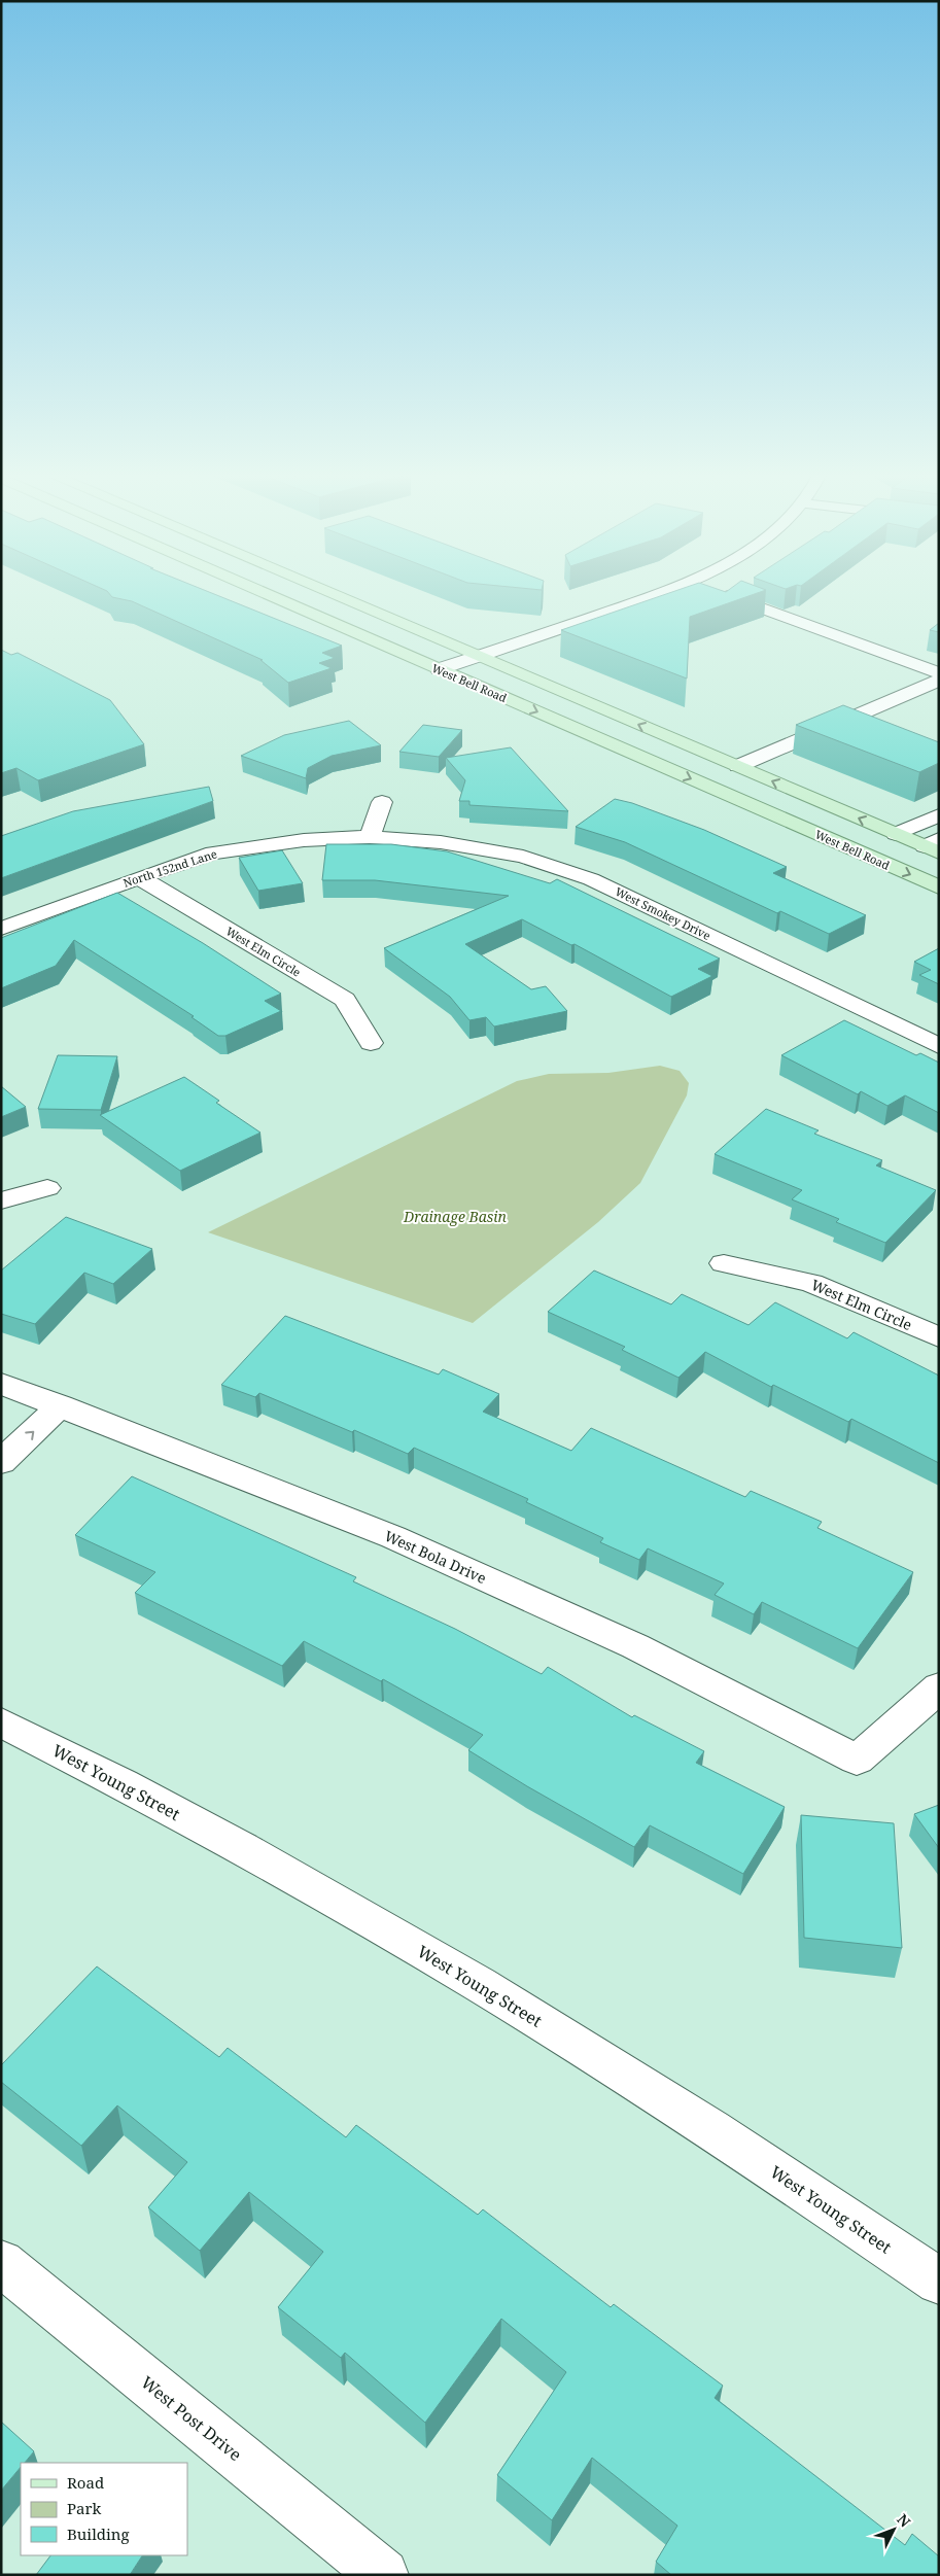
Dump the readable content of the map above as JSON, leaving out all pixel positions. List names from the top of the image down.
{
  "streets": {
    "main road": ["West Bell Road"],
    "street": [
      "North 152nd Lane",
      "West Smokey Drive",
      "West Elm Circle",
      "West Bola Drive",
      "West Young Street",
      "West Post Drive"
    ]
  },
  "crossings": [
    ["North 152nd Lane", "West Smokey Drive"],
    ["North 152nd Lane", "West Elm Circle"]
  ],
  "parks": ["Drainage Basin"],
  "legend": ["Road", "Park", "Building"],
  "north": "top right"
}
